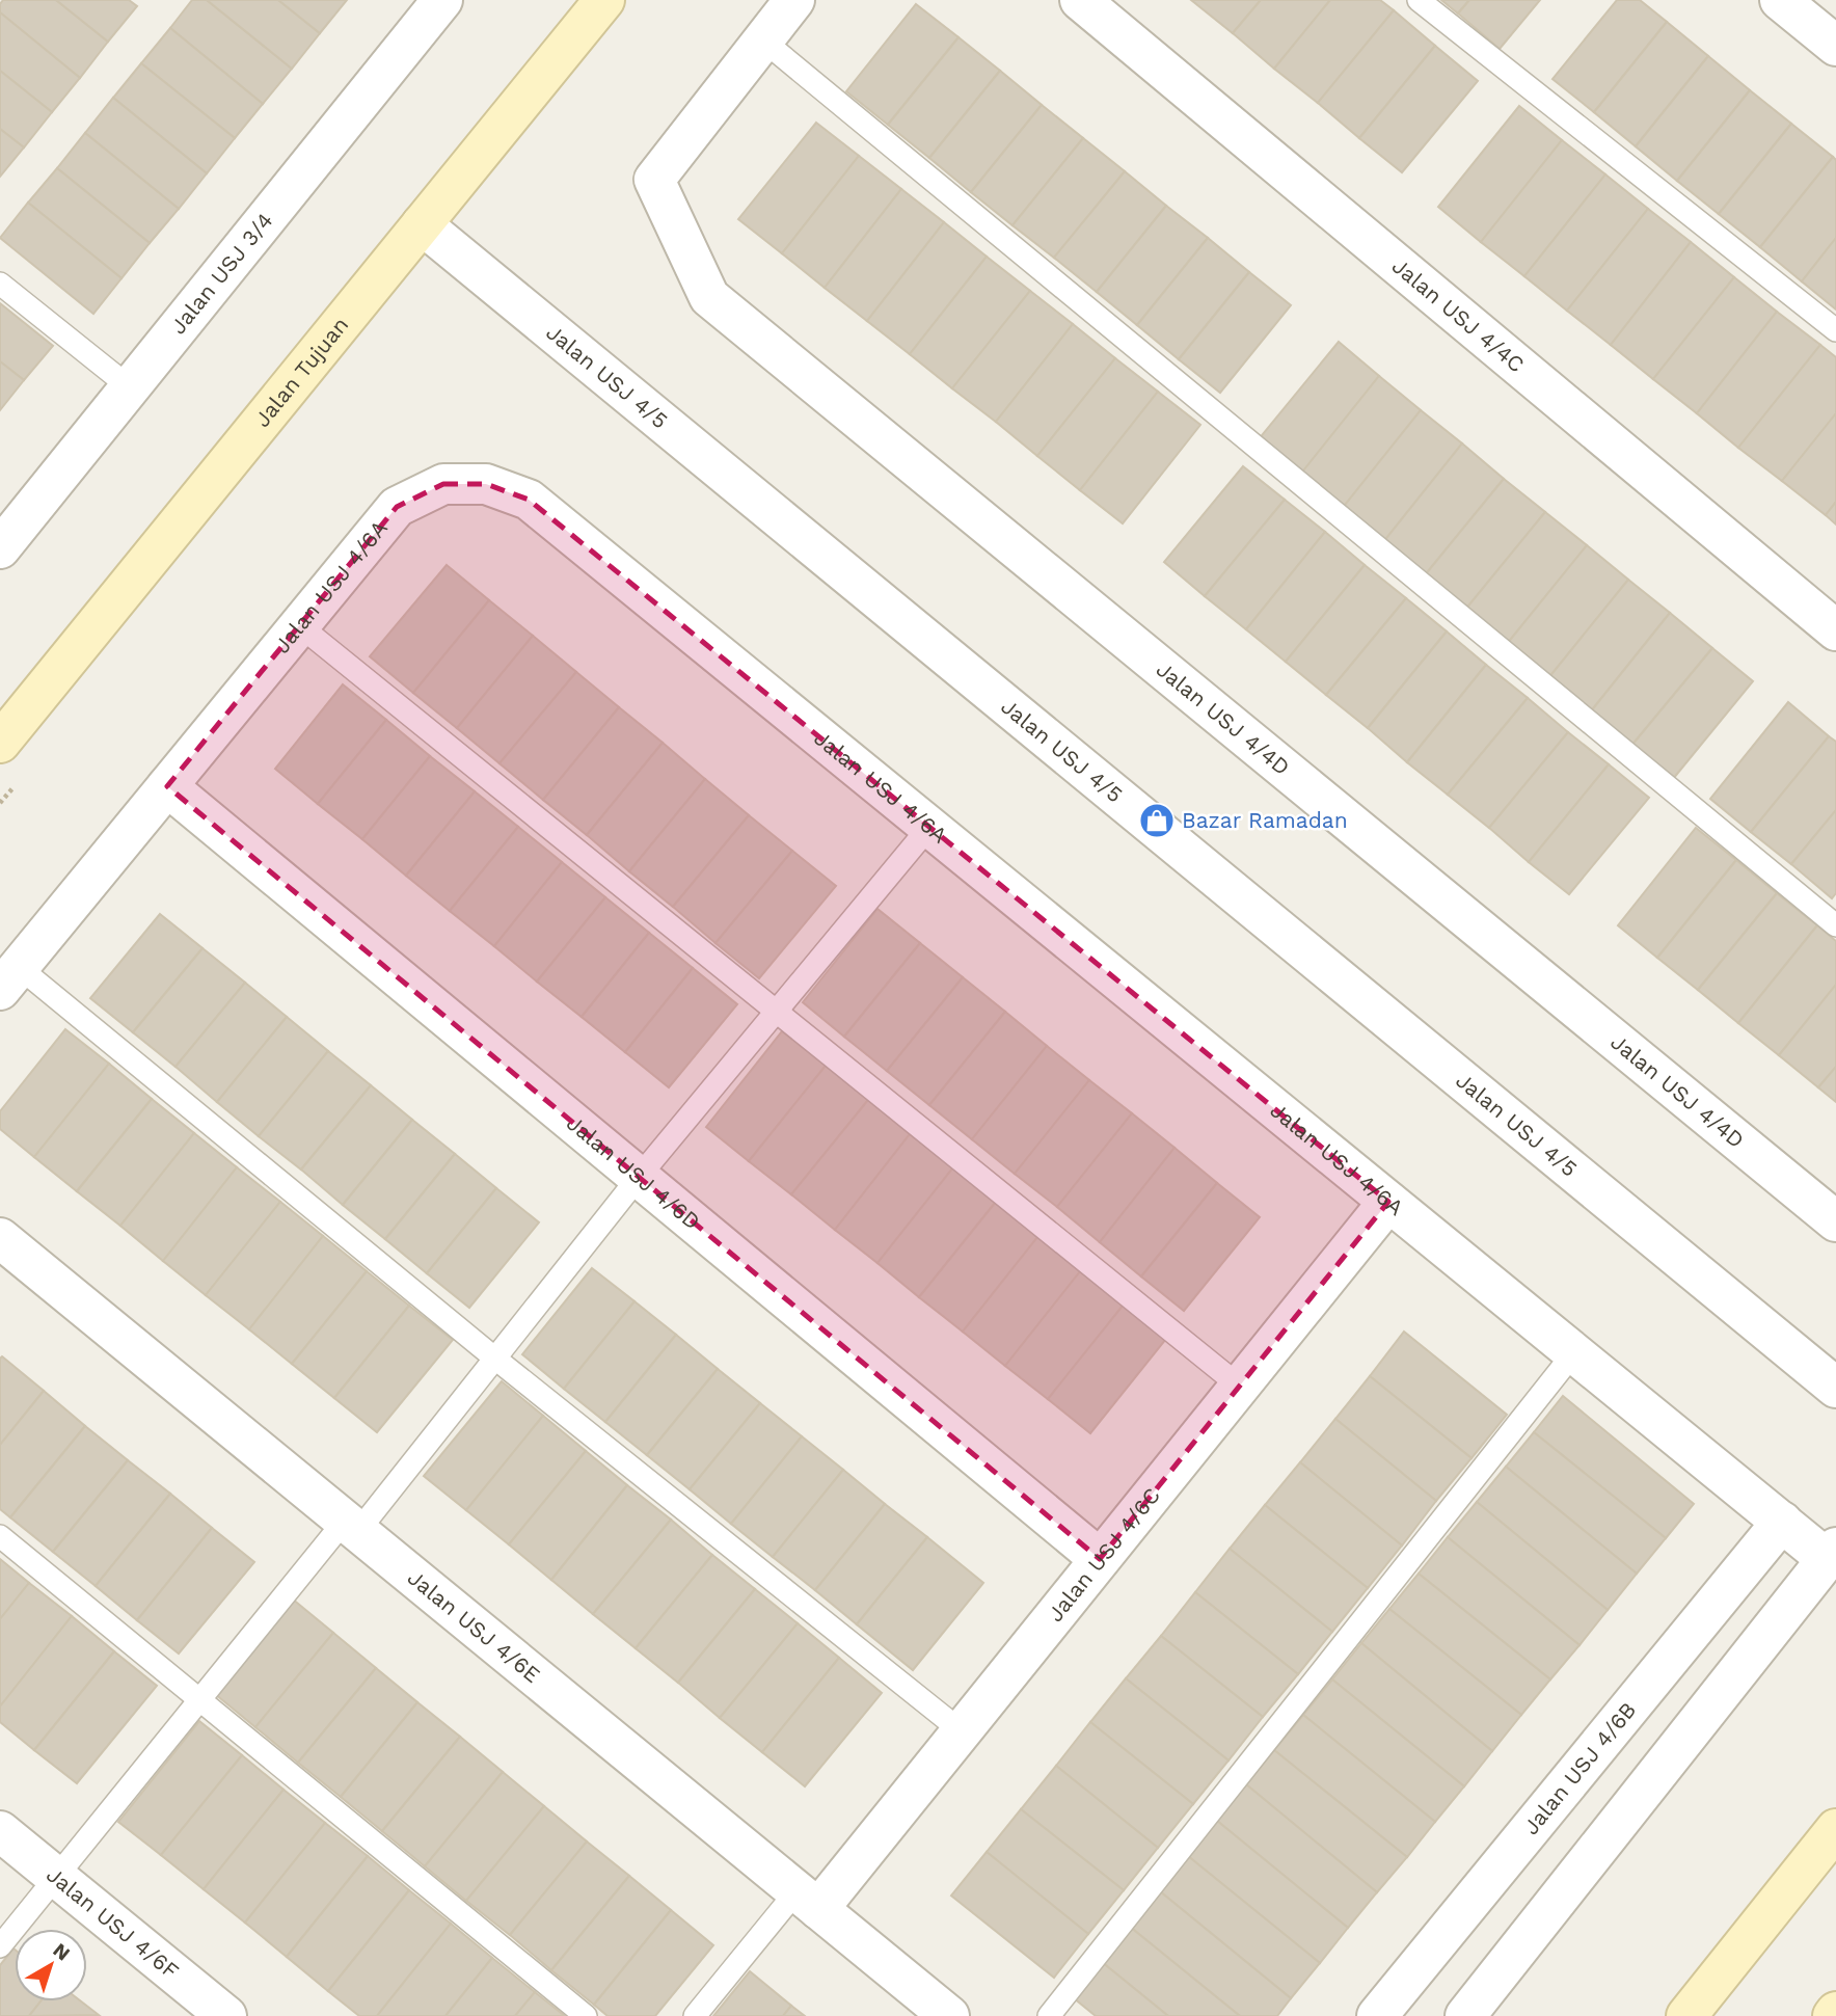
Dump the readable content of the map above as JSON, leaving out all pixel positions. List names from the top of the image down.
{
  "streets": {
    "street": [
      "Jalan USJ 3/4",
      "Jalan USJ 4/4C",
      "Jalan Tujuan",
      "Jalan USJ 4/5",
      "Jalan USJ 4/6A",
      "Jalan USJ 4/4D",
      "Jalan USJ 4/6D",
      "Jalan USJ 4/6C",
      "Jalan USJ 4/6E",
      "Jalan USJ 4/6B",
      "Jalan USJ 4/6F"
    ]
  },
  "crossings": [
    ["Jalan Tujuan", "Jalan USJ 4/5"],
    ["Jalan USJ 4/6A", "Jalan USJ 4/6D"],
    ["Jalan USJ 4/6A", "Jalan USJ 4/6C"],
    ["Jalan USJ 4/6A", "Jalan USJ 4/6B"],
    ["Jalan USJ 4/6D", "Jalan USJ 4/6C"],
    ["Jalan USJ 4/6C", "Jalan USJ 4/6E"]
  ],
  "places": {
    "shop": ["Bazar Ramadan"]
  },
  "north": "top right"
}
